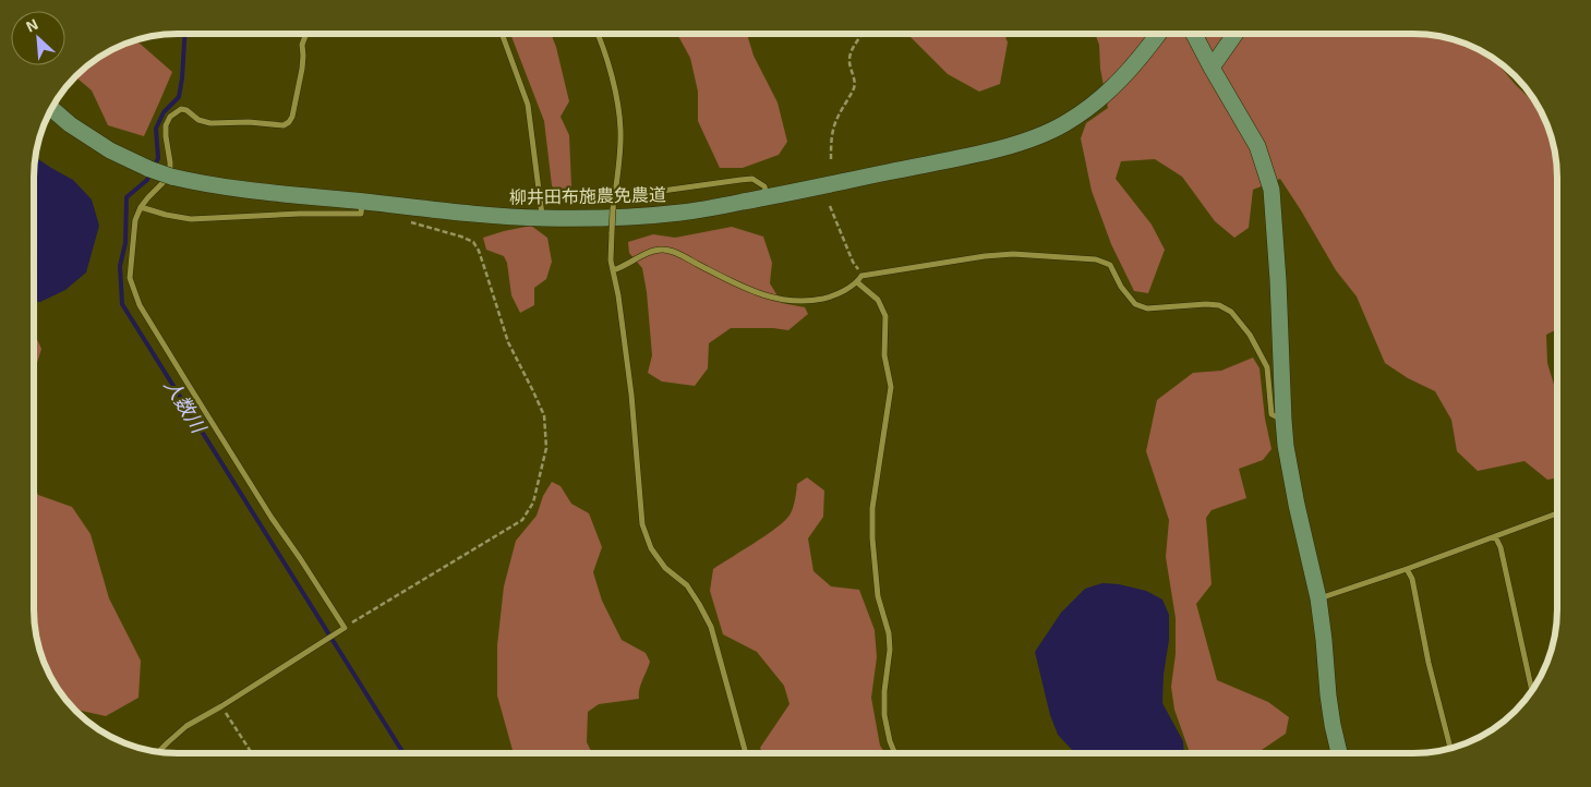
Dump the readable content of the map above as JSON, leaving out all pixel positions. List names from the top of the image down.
{
  "streets": {
    "street": ["柳井田布施農免農道"]
  },
  "water": ["人数川"],
  "north": "top left"
}
